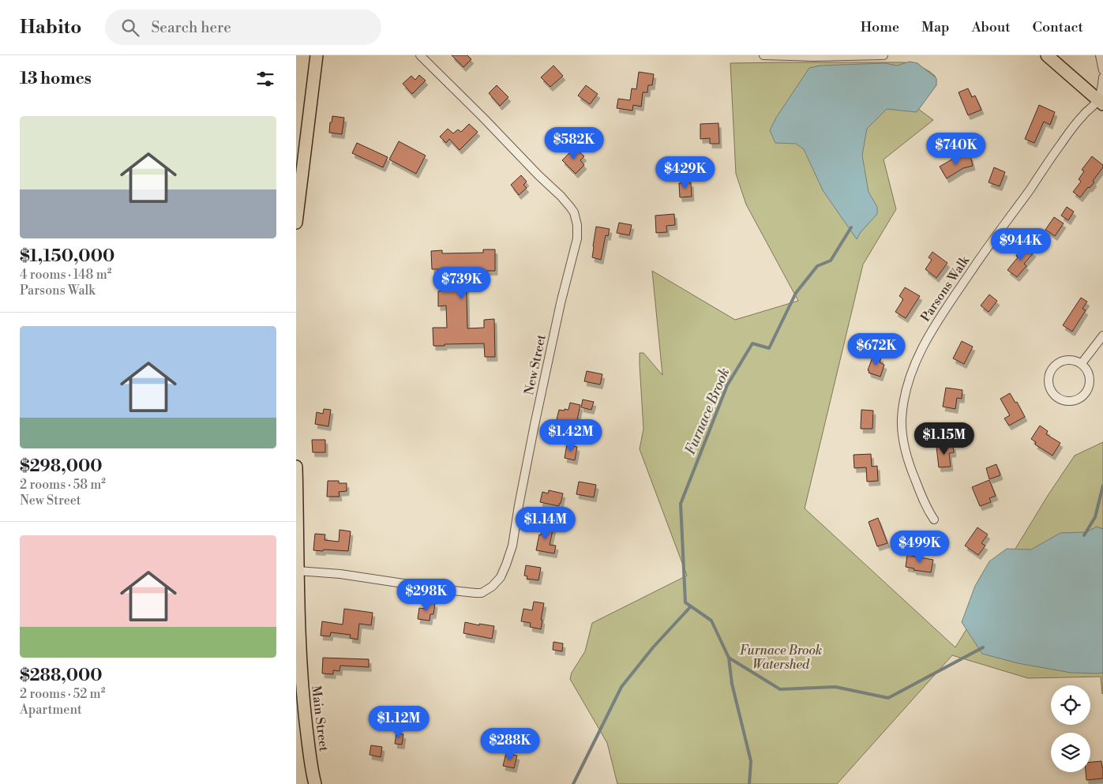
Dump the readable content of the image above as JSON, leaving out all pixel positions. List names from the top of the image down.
{
  "streets": {
    "main road": ["Main Street"],
    "street": ["Parsons Walk", "New Street"]
  },
  "crossings": [
    ["New Street", "Main Street"]
  ],
  "water": ["Furnace Brook"],
  "parks": ["Furnace Brook Watershed"],
  "page": {
    "header": "Habito",
    "search": "Search here",
    "nav": [
      "Home",
      "Map",
      "About",
      "Contact"
    ],
    "heading": "13 homes",
    "list": [
      {
        "name": "$1,150,000",
        "note": "4 rooms · 148 m² · Parsons Walk"
      },
      {
        "name": "$298,000",
        "note": "2 rooms · 58 m² · New Street"
      },
      {
        "name": "$288,000",
        "note": "2 rooms · 52 m² · Apartment"
      }
    ],
    "price": [
      "$582K",
      "$740K",
      "$429K",
      "$944K",
      "$739K",
      "$672K",
      "$1.42M",
      "$1.15M",
      "$1.14M",
      "$499K",
      "$298K",
      "$1.12M",
      "$288K"
    ]
  }
}
